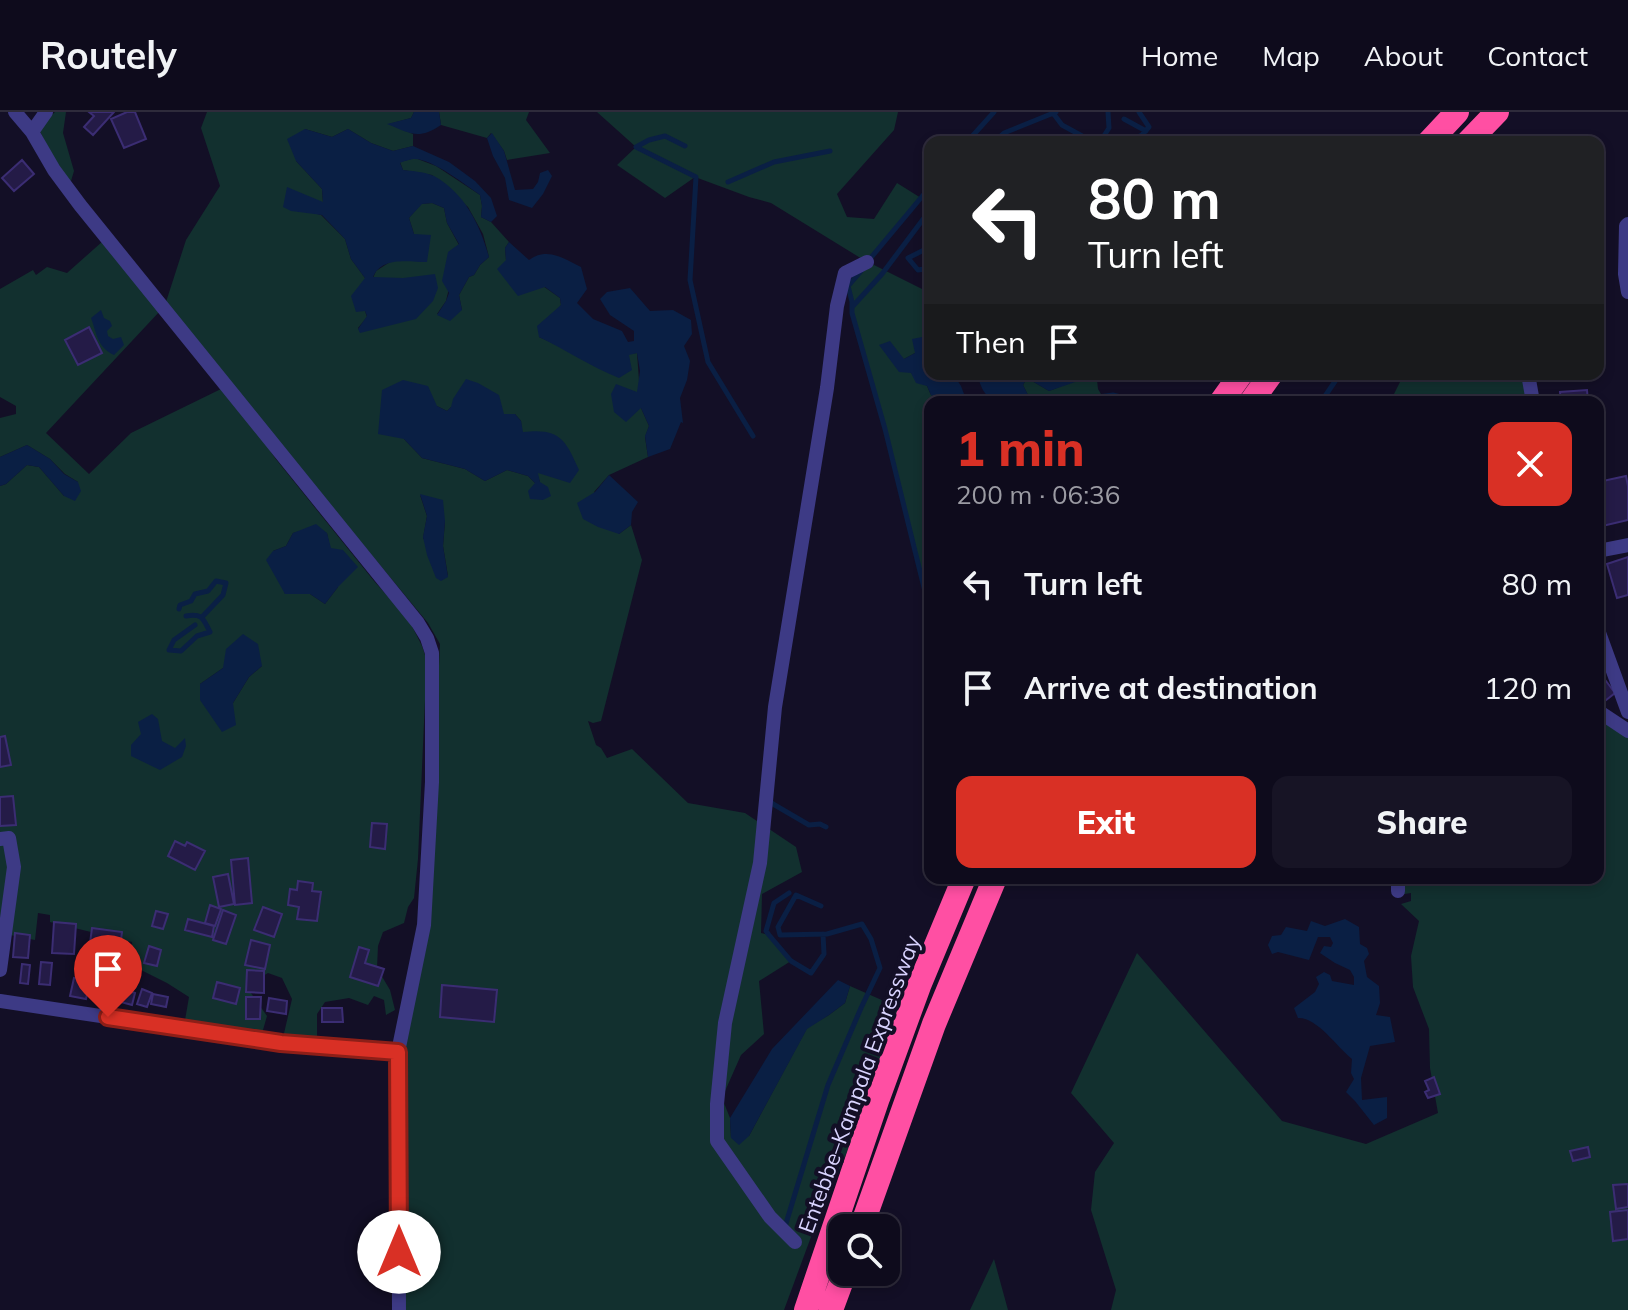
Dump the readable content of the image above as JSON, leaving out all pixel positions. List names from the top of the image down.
{
  "streets": {
    "highway": ["Entebbe–Kampala Expressway"]
  },
  "page": {
    "header": "Routely",
    "nav": [
      "Home",
      "Map",
      "About",
      "Contact"
    ],
    "turn": ["80 m", "Turn left"],
    "then": "Then",
    "heading": ["1 min", "200 m · 06:36"],
    "list": [
      {
        "name": "Turn left",
        "value": "80 m"
      },
      {
        "name": "Arrive at destination",
        "value": "120 m"
      }
    ],
    "buttons": ["Exit", "Share"]
  }
}
